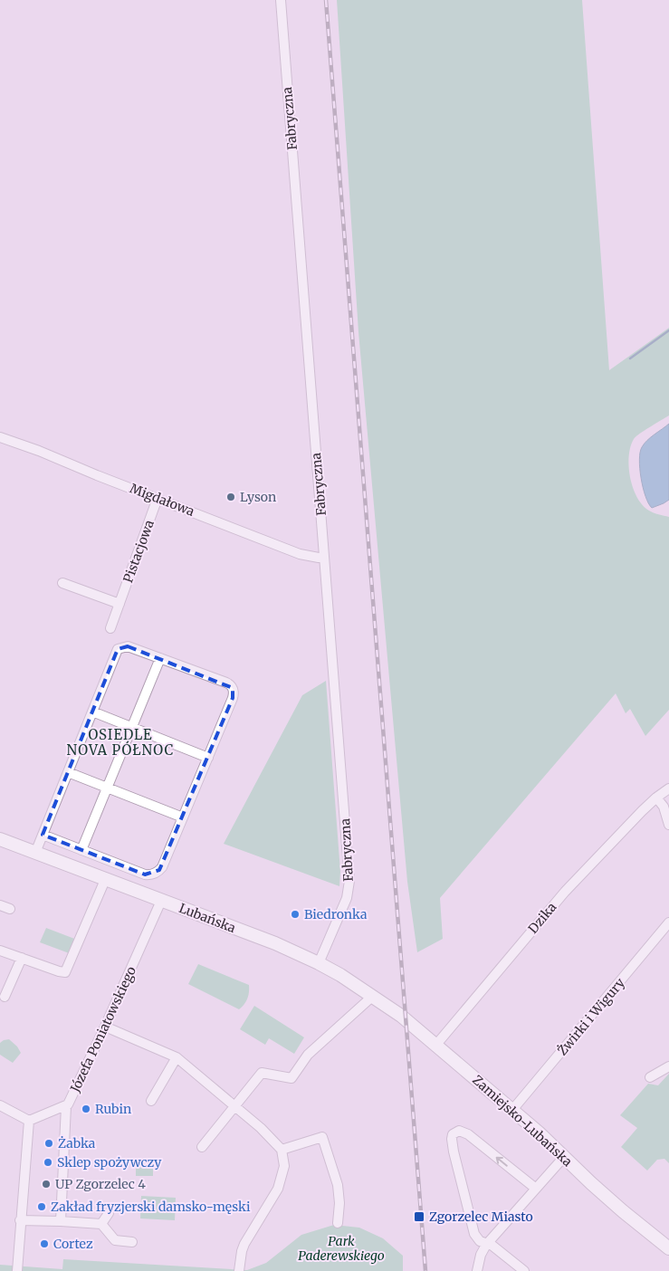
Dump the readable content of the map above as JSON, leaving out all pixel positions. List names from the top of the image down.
{
  "streets": {
    "main road": ["Lubańska", "Zamiejsko-Lubańska"],
    "street": [
      "Fabryczna",
      "Migdałowa",
      "Pistacjowa",
      "Dzika",
      "Żwirki i Wigury",
      "Józefa Poniatowskiego"
    ]
  },
  "crossings": [
    ["Fabryczna", "Migdałowa"],
    ["Fabryczna", "Lubańska"],
    ["Migdałowa", "Pistacjowa"],
    ["Lubańska", "Józefa Poniatowskiego"],
    ["Lubańska", "Zamiejsko-Lubańska"],
    ["Dzika", "Zamiejsko-Lubańska"],
    ["Żwirki i Wigury", "Zamiejsko-Lubańska"]
  ],
  "districts": ["OSIEDLE NOVA PÓŁNOC"],
  "parks": ["Park Paderewskiego"],
  "places": {
    "other": [
      "Lyson",
      "Biedronka",
      "Rubin",
      "Żabka",
      "Sklep spożywczy",
      "UP Zgorzelec 4",
      "Zakład fryzjerski damsko-męski",
      "Cortez"
    ],
    "transit": ["Zgorzelec Miasto"]
  }
}
